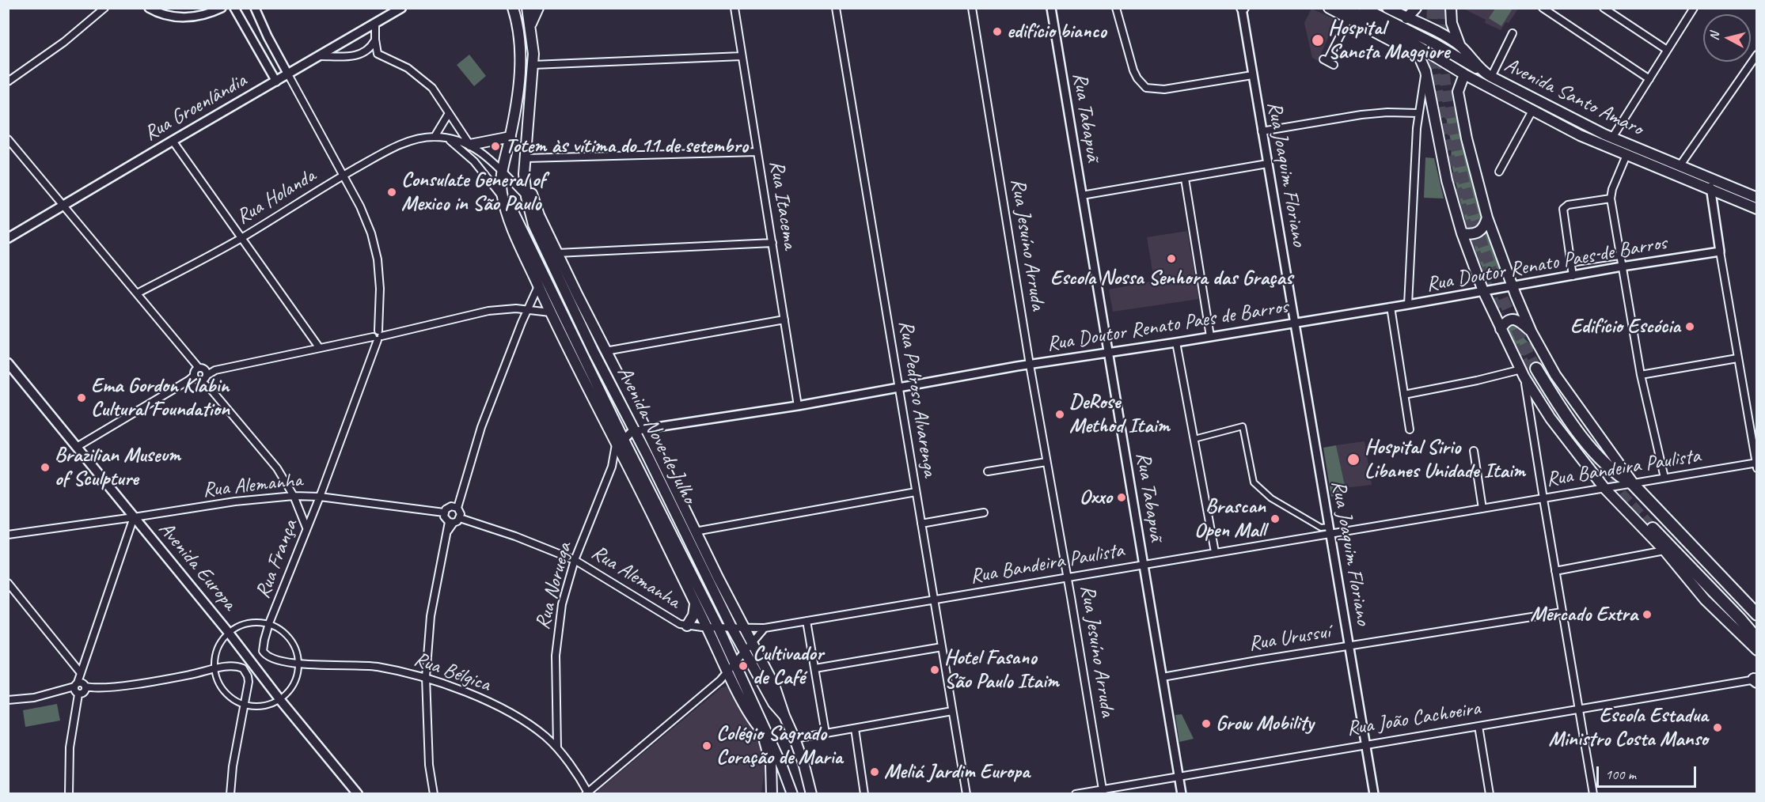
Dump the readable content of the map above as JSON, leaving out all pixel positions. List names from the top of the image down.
{
  "streets": {
    "main road": [
      "Avenida Santo Amaro",
      "Rua Groenlândia",
      "Avenida Nove de Julho",
      "Avenida Europa"
    ],
    "street": [
      "Rua Tabapuã",
      "Rua Joaquim Floriano",
      "Rua Holanda",
      "Rua Itacema",
      "Rua Jesuíno Arruda",
      "Rua Doutor Renato Paes de Barros",
      "Rua Pedroso Alvarenga",
      "Rua Bandeira Paulista",
      "Rua Alemanha",
      "Rua França",
      "Rua Noruega",
      "Rua Urussuí",
      "Rua Bélgica",
      "Rua João Cachoeira"
    ]
  },
  "crossings": [
    ["Rua Groenlândia", "Rua França"],
    ["Rua Tabapuã", "Rua Doutor Renato Paes de Barros"],
    ["Rua Tabapuã", "Rua Bandeira Paulista"],
    ["Rua Tabapuã", "Rua Urussuí"],
    ["Rua Tabapuã", "Rua João Cachoeira"],
    ["Rua Joaquim Floriano", "Rua Doutor Renato Paes de Barros"],
    ["Rua Joaquim Floriano", "Rua Bandeira Paulista"],
    ["Rua Joaquim Floriano", "Rua Urussuí"],
    ["Rua Joaquim Floriano", "Rua João Cachoeira"],
    ["Rua Holanda", "Rua França"],
    ["Rua Itacema", "Rua Doutor Renato Paes de Barros"],
    ["Rua Jesuíno Arruda", "Rua Doutor Renato Paes de Barros"],
    ["Rua Jesuíno Arruda", "Rua Bandeira Paulista"],
    ["Rua Jesuíno Arruda", "Rua João Cachoeira"],
    ["Rua Doutor Renato Paes de Barros", "Rua Pedroso Alvarenga"],
    ["Rua Doutor Renato Paes de Barros", "Avenida Nove de Julho"],
    ["Rua Doutor Renato Paes de Barros", "Rua Noruega"],
    ["Rua Pedroso Alvarenga", "Rua Bandeira Paulista"],
    ["Avenida Nove de Julho", "Rua Bandeira Paulista"],
    ["Avenida Nove de Julho", "Rua Alemanha"],
    ["Avenida Nove de Julho", "Rua Noruega"],
    ["Rua Bandeira Paulista", "Rua Alemanha"],
    ["Rua Alemanha", "Rua França"],
    ["Rua Alemanha", "Avenida Europa"],
    ["Rua Alemanha", "Rua Noruega"],
    ["Rua França", "Rua Bélgica"],
    ["Rua Noruega", "Rua Bélgica"]
  ],
  "places": [
    "edifício bianco",
    "Hospital Sancta Maggiore",
    "Totem às vítima do 11 de setembro",
    "Consulate General of Mexico in São Paulo",
    "Escola Nossa Senhora das Graças",
    "Edifício Escócia",
    "Ema Gordon Klabin Cultural Foundation",
    "DeRose Method Itaim",
    "Hospital Sirio Libanes Unidade Itaim",
    "Brazilian Museum of Sculpture",
    "Oxxo",
    "Brascan Open Mall",
    "Mercado Extra",
    "Cultivador de Café",
    "Hotel Fasano São Paulo Itaim",
    "Grow Mobility",
    "Escola Estadua Ministro Costa Manso",
    "Colégio Sagrado Coração de Maria",
    "Meliá Jardim Europa"
  ],
  "scale_bar": "100 m",
  "north": "left"
}
